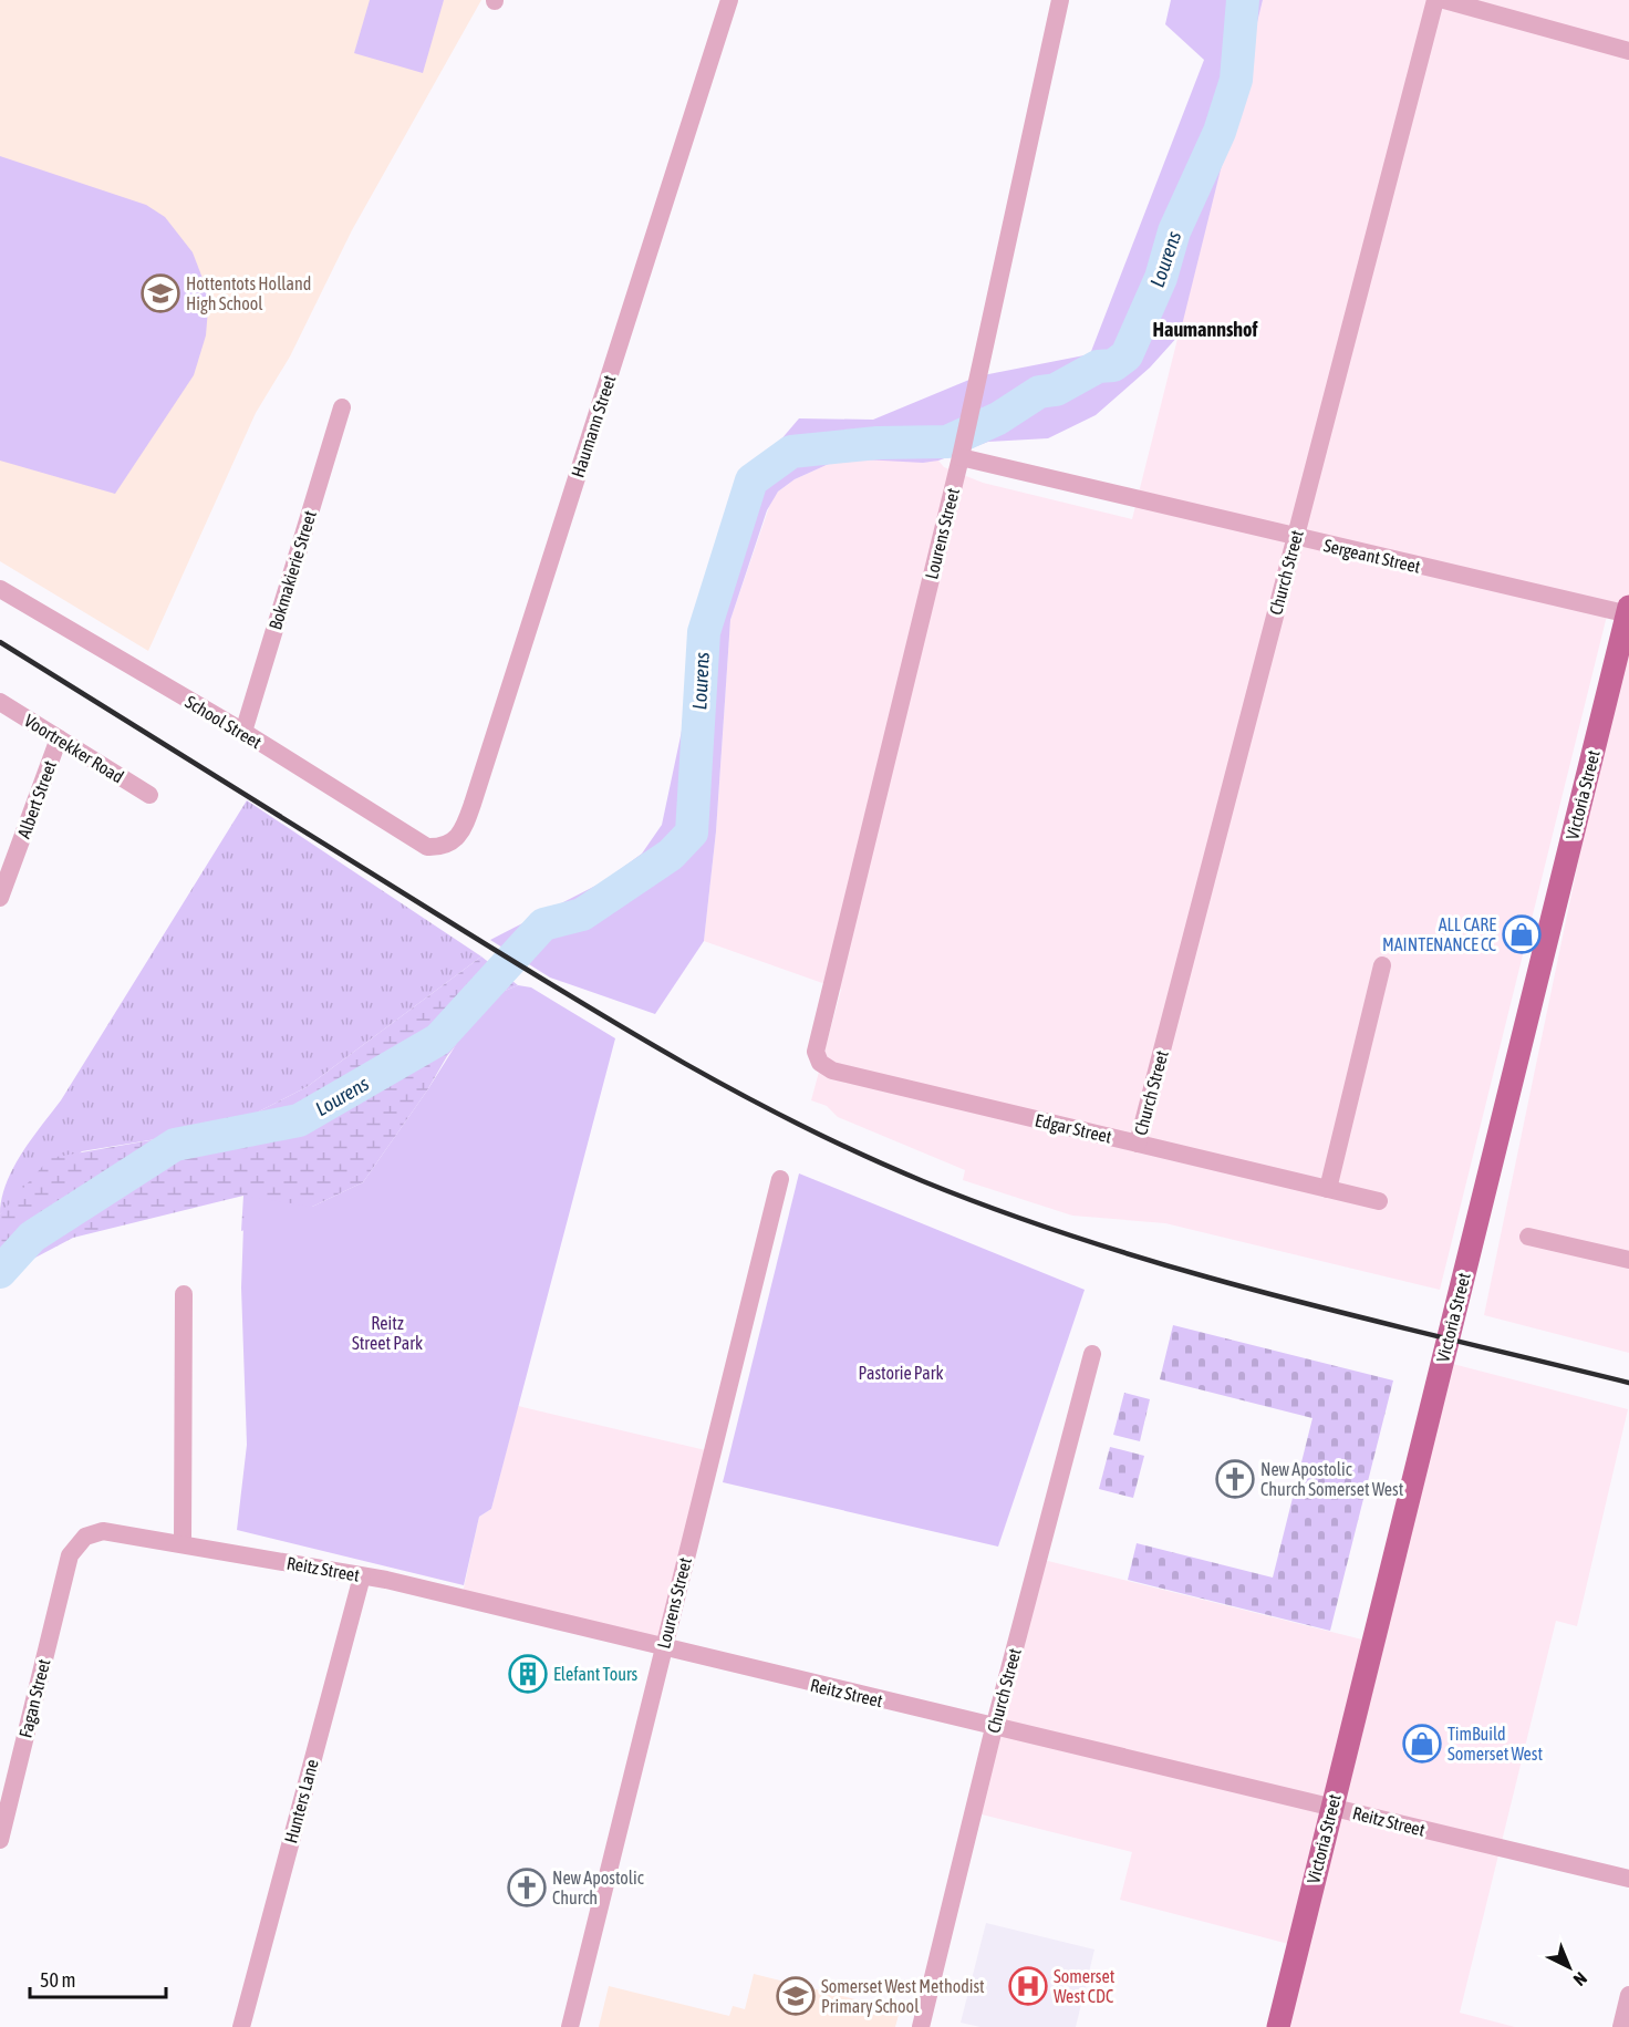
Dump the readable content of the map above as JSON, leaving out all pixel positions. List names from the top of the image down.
{
  "streets": {
    "main road": ["Victoria Street"],
    "street": [
      "Haumann Street",
      "Lourens Street",
      "Sergeant Street",
      "Bokmakierie Street",
      "Church Street",
      "School Street",
      "Voortrekker Road",
      "Albert Street",
      "Edgar Street",
      "Reitz Street",
      "Fagan Street",
      "Hunters Lane"
    ]
  },
  "crossings": [
    ["Haumann Street", "School Street"],
    ["Lourens Street", "Sergeant Street"],
    ["Lourens Street", "Edgar Street"],
    ["Lourens Street", "Reitz Street"],
    ["Sergeant Street", "Church Street"],
    ["Sergeant Street", "Victoria Street"],
    ["Bokmakierie Street", "School Street"],
    ["Church Street", "Edgar Street"],
    ["Church Street", "Reitz Street"],
    ["Voortrekker Road", "Albert Street"],
    ["Victoria Street", "Reitz Street"],
    ["Reitz Street", "Fagan Street"],
    ["Reitz Street", "Hunters Lane"]
  ],
  "districts": ["Haumannshof"],
  "water": ["Lourens"],
  "parks": ["Reitz Street Park", "Pastorie Park"],
  "places": {
    "school or university": ["Hottentots Holland High School", "Somerset West Methodist Primary School"],
    "shop": ["ALL CARE MAINTENANCE CC", "TimBuild Somerset West"],
    "church": ["New Apostolic Church Somerset West", "New Apostolic Church"],
    "building": ["Elefant Tours"],
    "hospital": ["Somerset West CDC"]
  },
  "scale_bar": "50 m",
  "north": "bottom right"
}
